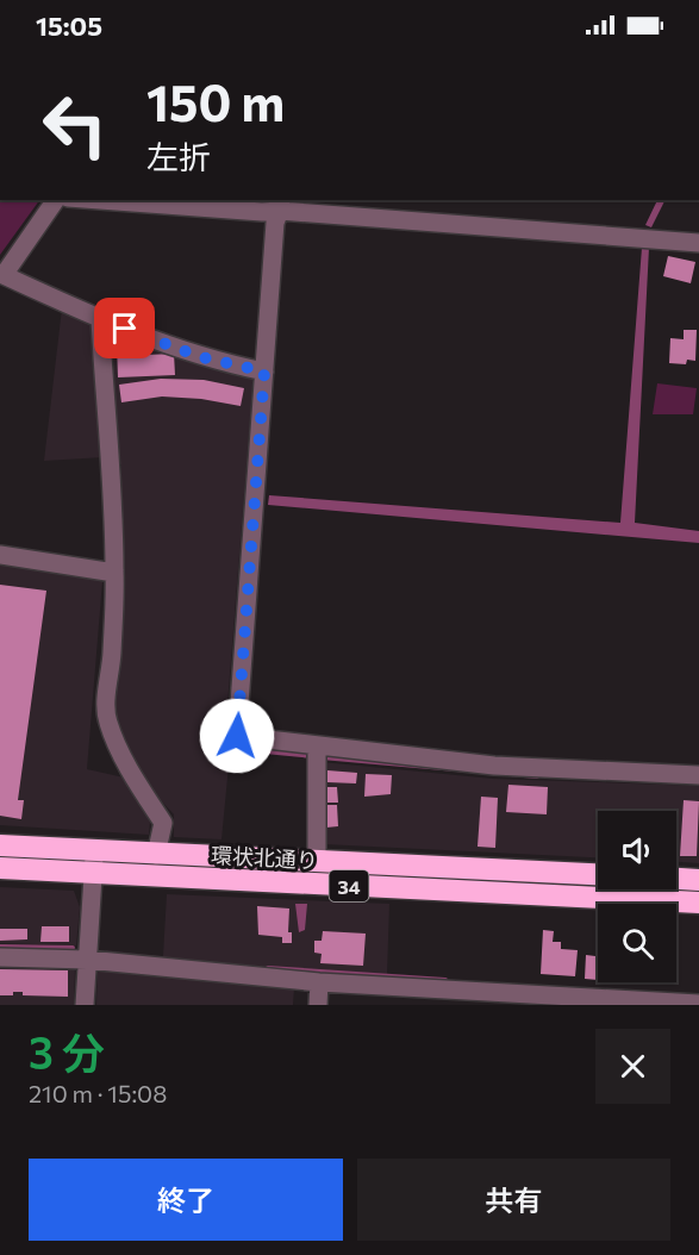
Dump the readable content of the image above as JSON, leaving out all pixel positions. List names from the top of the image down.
{
  "streets": {
    "highway": ["環状北通り", "34"]
  },
  "page": {
    "status": "15:05",
    "turn": ["150 m", "左折"],
    "heading": ["3 分", "210 m · 15:08"],
    "buttons": ["終了", "共有"]
  }
}
